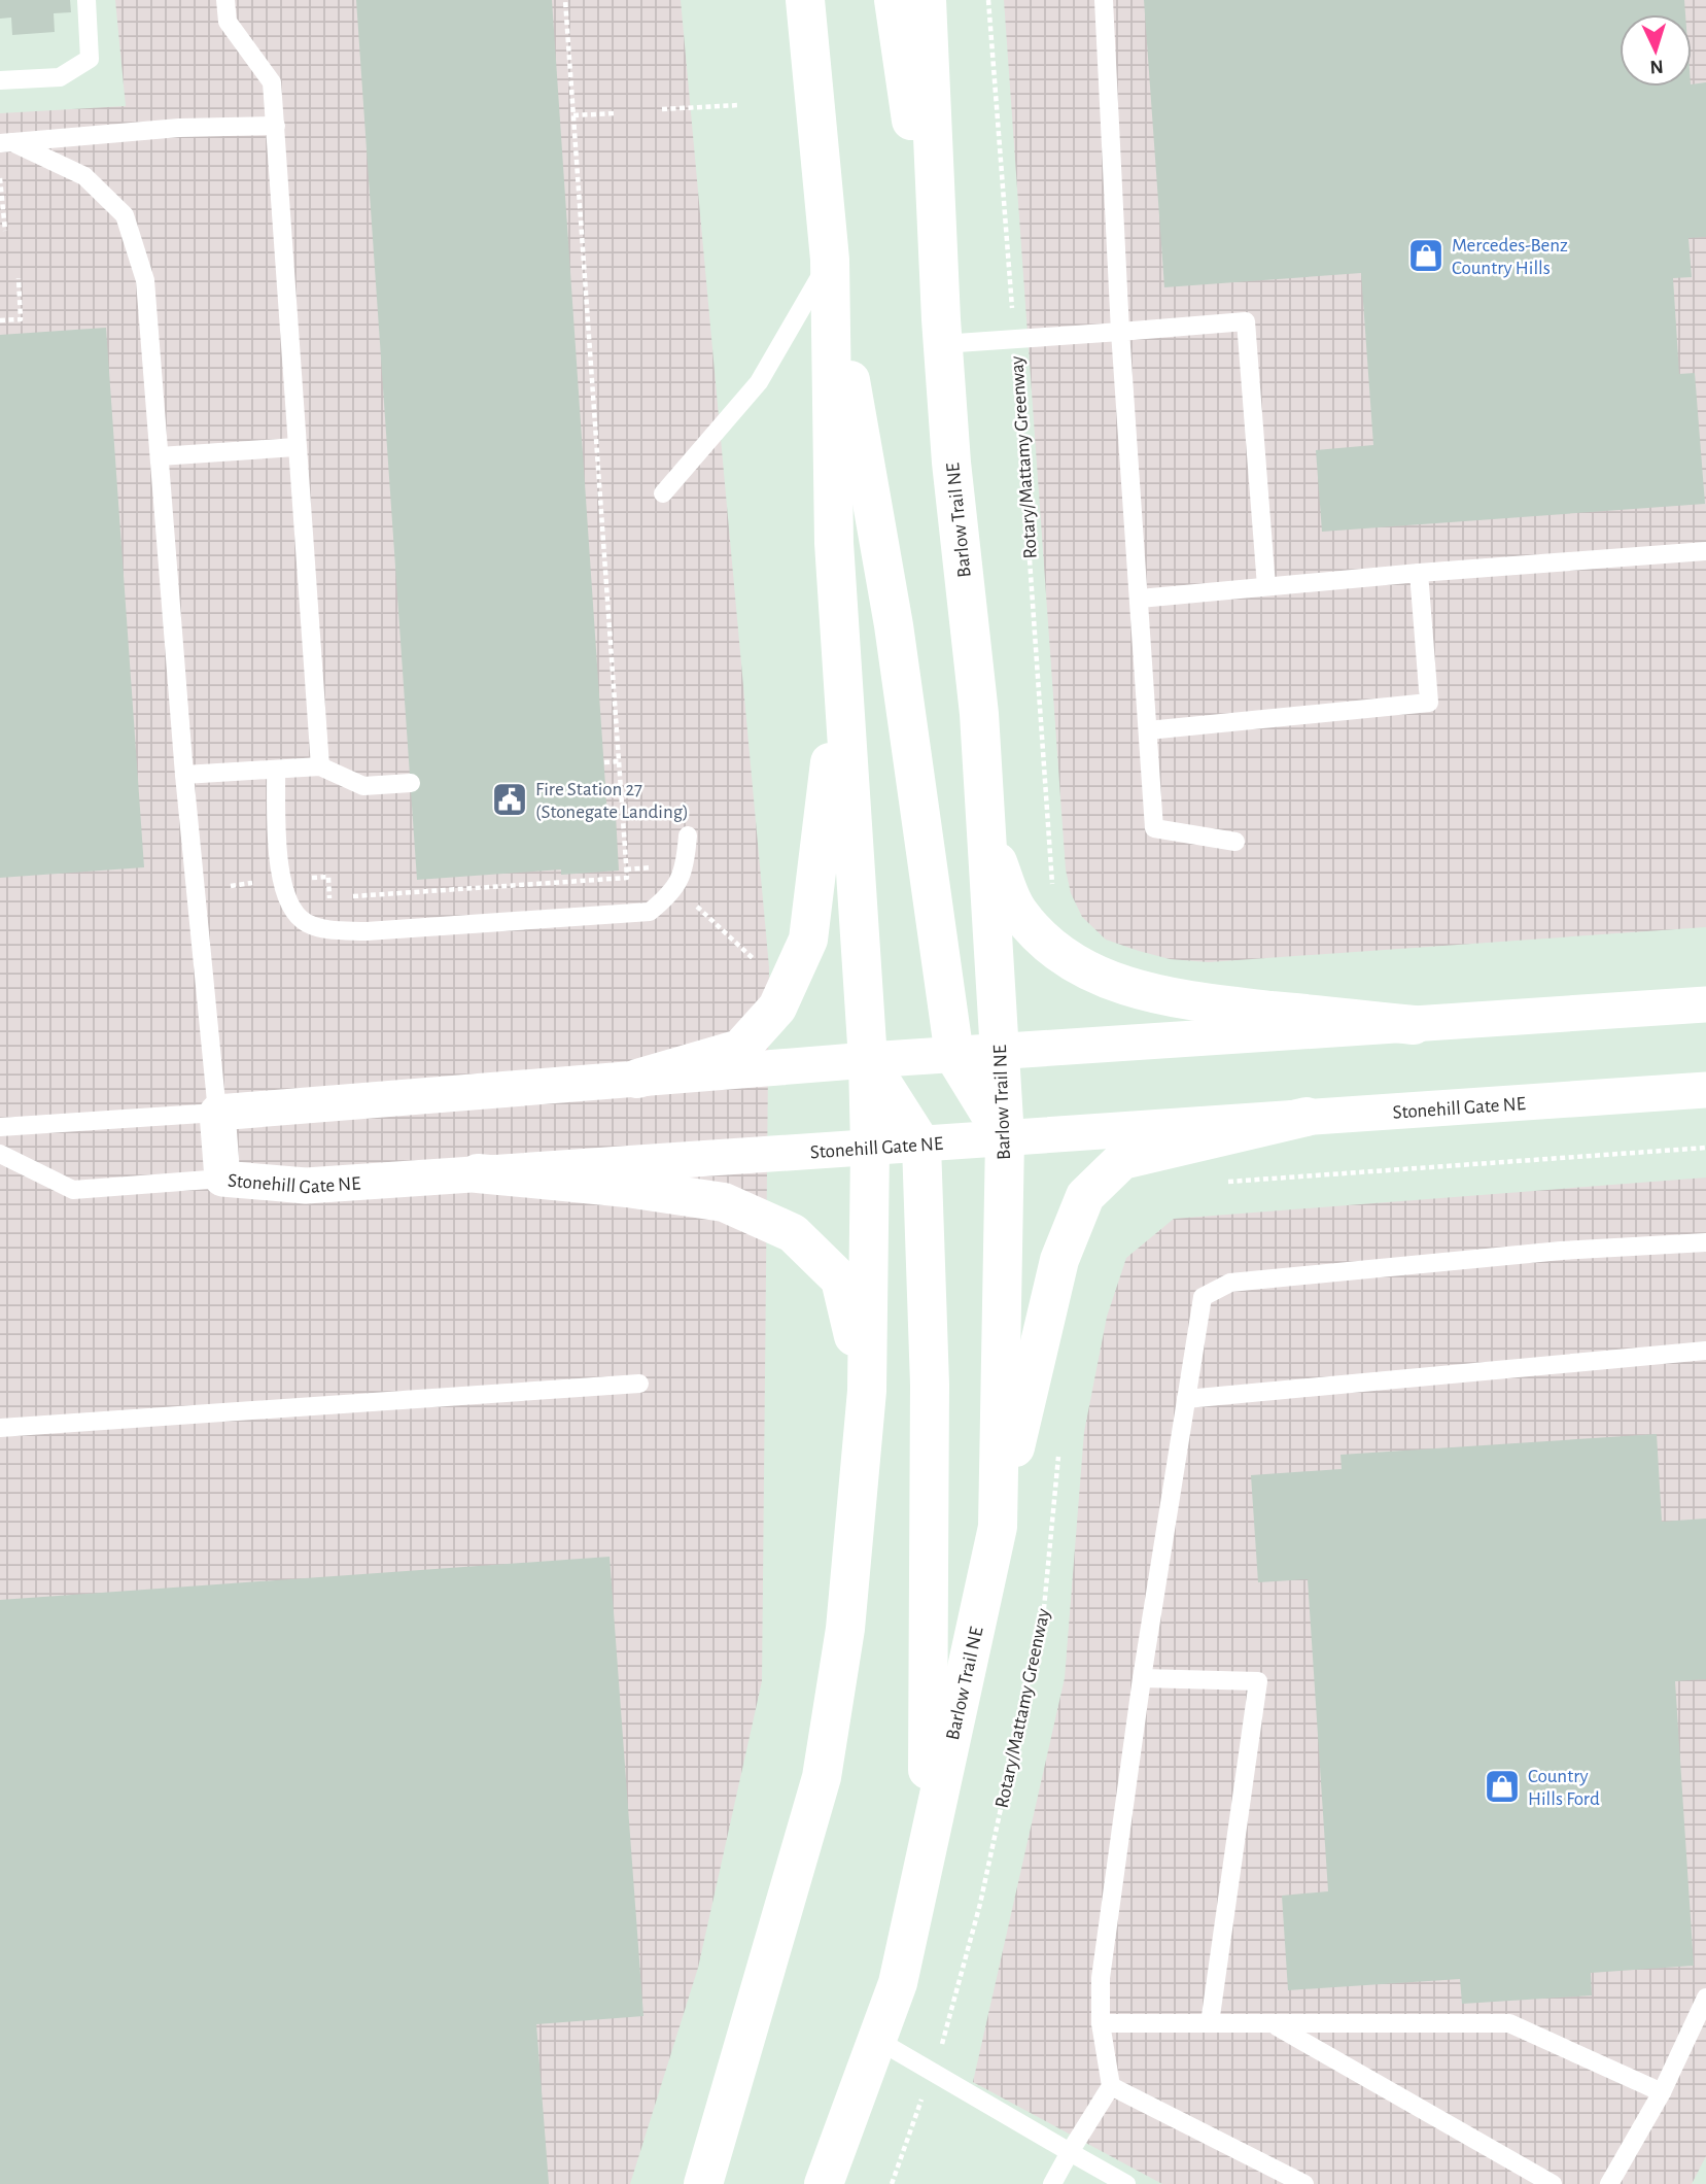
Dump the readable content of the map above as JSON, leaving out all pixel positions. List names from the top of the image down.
{
  "streets": {
    "main road": ["Barlow Trail NE"],
    "street": ["Stonehill Gate NE"],
    "path": ["Rotary/Mattamy Greenway"]
  },
  "crossings": [
    ["Barlow Trail NE", "Stonehill Gate NE"]
  ],
  "places": {
    "shop": ["Mercedes-Benz Country Hills", "Country Hills Ford"],
    "public building": ["Fire Station 27 (Stonegate Landing)"]
  },
  "north": "bottom"
}
